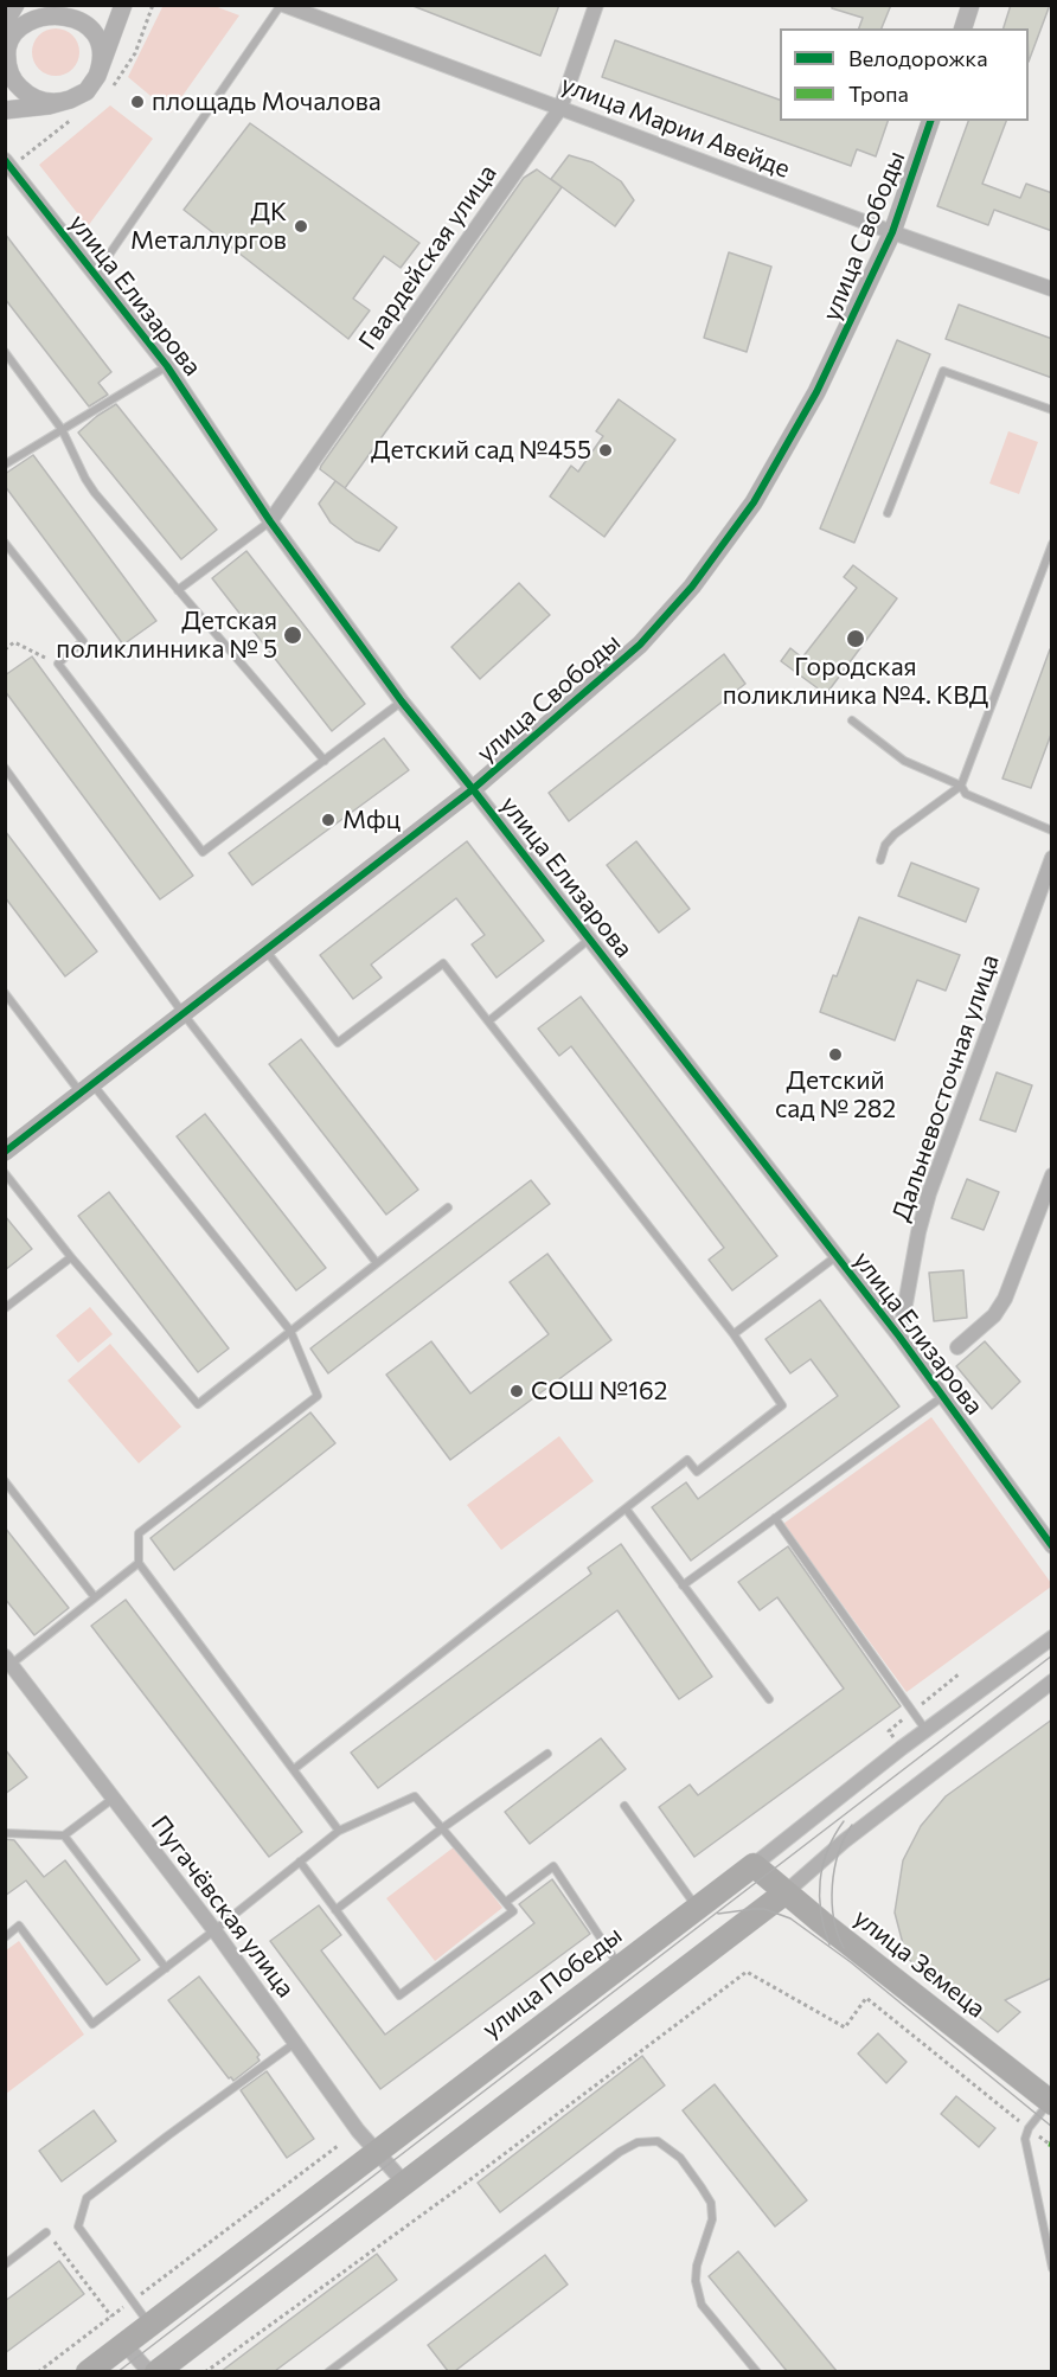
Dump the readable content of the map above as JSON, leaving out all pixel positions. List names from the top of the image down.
{
  "streets": {
    "main road": ["улица Земеца", "улица Победы"],
    "street": [
      "улица Марии Авейде",
      "улица Свободы",
      "Гвардейская улица",
      "улица Елизарова",
      "Дальневосточная улица",
      "Пугачёвская улица"
    ]
  },
  "crossings": [
    ["улица Марии Авейде", "улица Свободы"],
    ["улица Марии Авейде", "Гвардейская улица"],
    ["улица Свободы", "улица Елизарова"],
    ["Гвардейская улица", "улица Елизарова"],
    ["улица Елизарова", "Дальневосточная улица"],
    ["Пугачёвская улица", "улица Победы"],
    ["улица Земеца", "улица Победы"]
  ],
  "places": [
    "площадь Мочалова",
    "ДК Металлургов",
    "Детский сад №455",
    "Детская поликлинника № 5",
    "Городская поликлиника №4. КВД",
    "Мфц",
    "Детский сад № 282",
    "СОШ №162"
  ],
  "legend": ["Велодорожка", "Тропа"]
}
